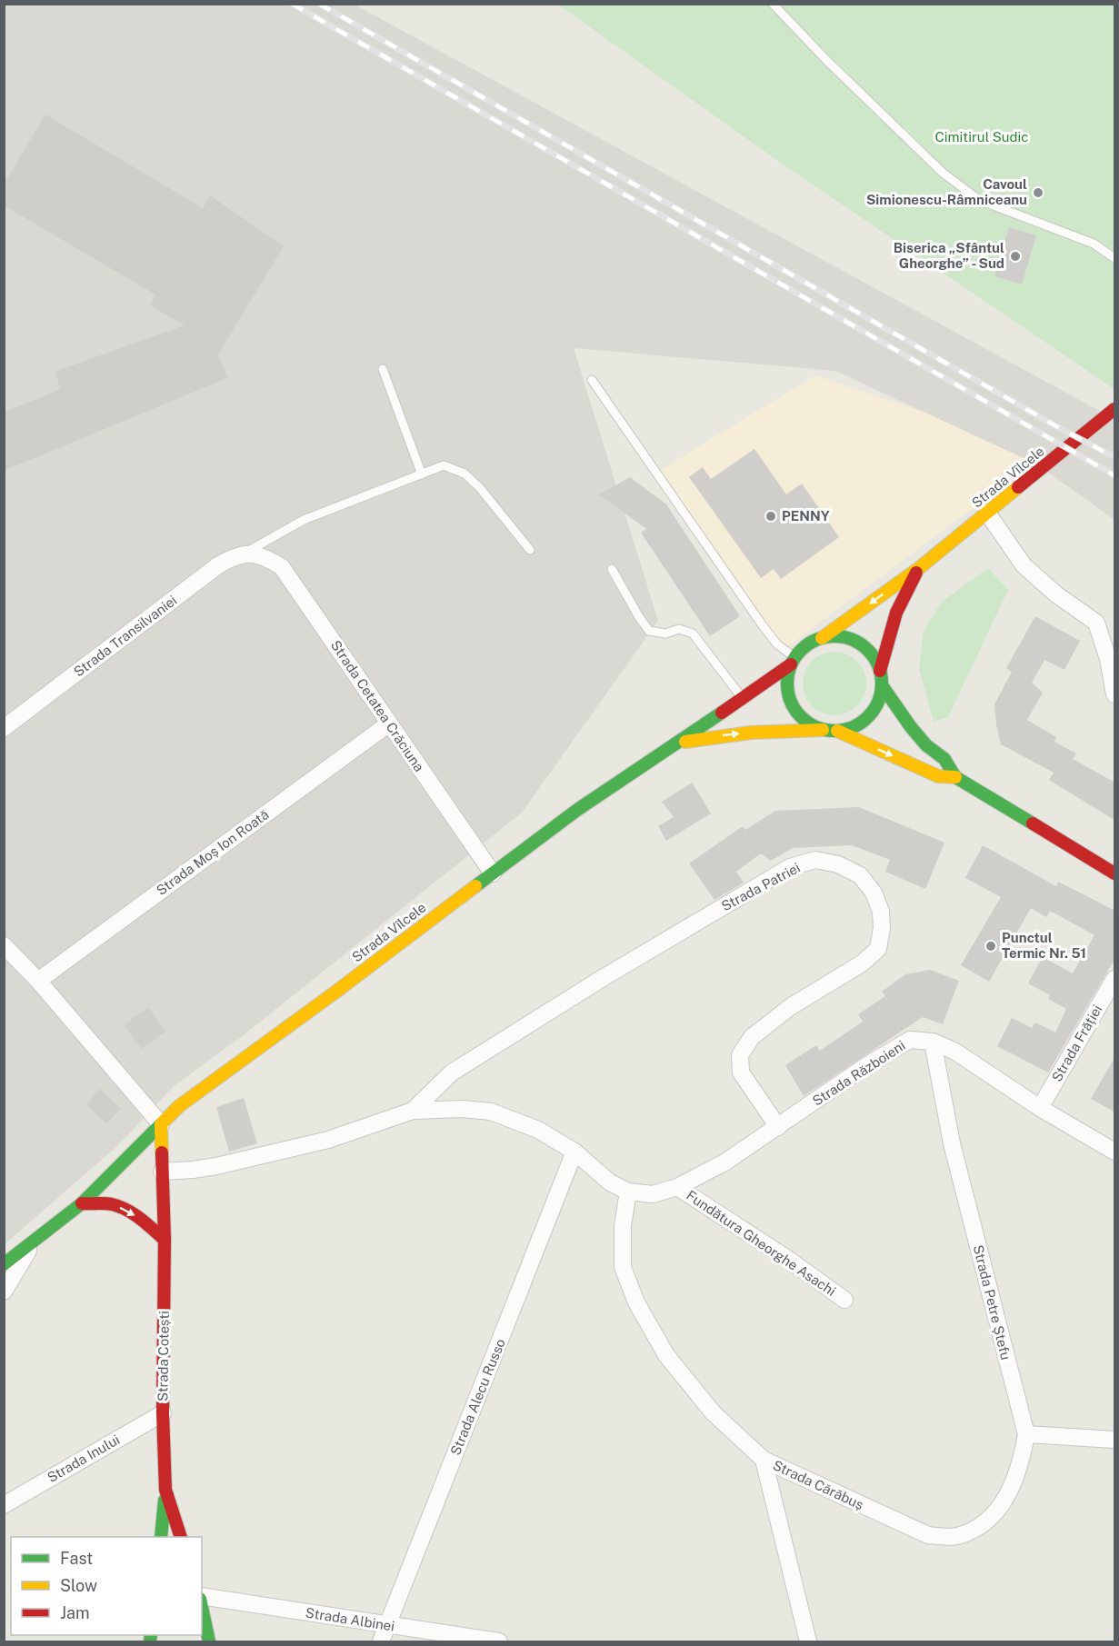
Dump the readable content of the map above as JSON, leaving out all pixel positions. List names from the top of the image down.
{
  "streets": {
    "main road": ["Strada Vîlcele", "Strada Cotești"],
    "street": [
      "Strada Transilvaniei",
      "Strada Cetatea Crăciuna",
      "Strada Moș Ion Roată",
      "Strada Patriei",
      "Strada Frăției",
      "Strada Războieni",
      "Fundătura Gheorghe Asachi",
      "Strada Petre Ștefu",
      "Strada Alecu Russo",
      "Strada Inului",
      "Strada Cărăbuș",
      "Strada Albinei"
    ]
  },
  "crossings": [
    ["Strada Vîlcele", "Strada Cetatea Crăciuna"],
    ["Strada Transilvaniei", "Strada Cetatea Crăciuna"],
    ["Strada Cetatea Crăciuna", "Strada Moș Ion Roată"],
    ["Strada Patriei", "Strada Războieni"],
    ["Strada Frăției", "Strada Războieni"],
    ["Strada Războieni", "Fundătura Gheorghe Asachi"],
    ["Strada Războieni", "Strada Petre Ștefu"],
    ["Strada Petre Ștefu", "Strada Cărăbuș"],
    ["Strada Cotești", "Strada Inului"],
    ["Strada Alecu Russo", "Strada Albinei"]
  ],
  "parks": ["Cimitirul Sudic"],
  "places": [
    "Cavoul Simionescu-Râmniceanu",
    "Biserica „Sfântul Gheorghe” - Sud",
    "PENNY",
    "Punctul Termic Nr. 51"
  ],
  "legend": ["Fast", "Slow", "Jam"]
}
